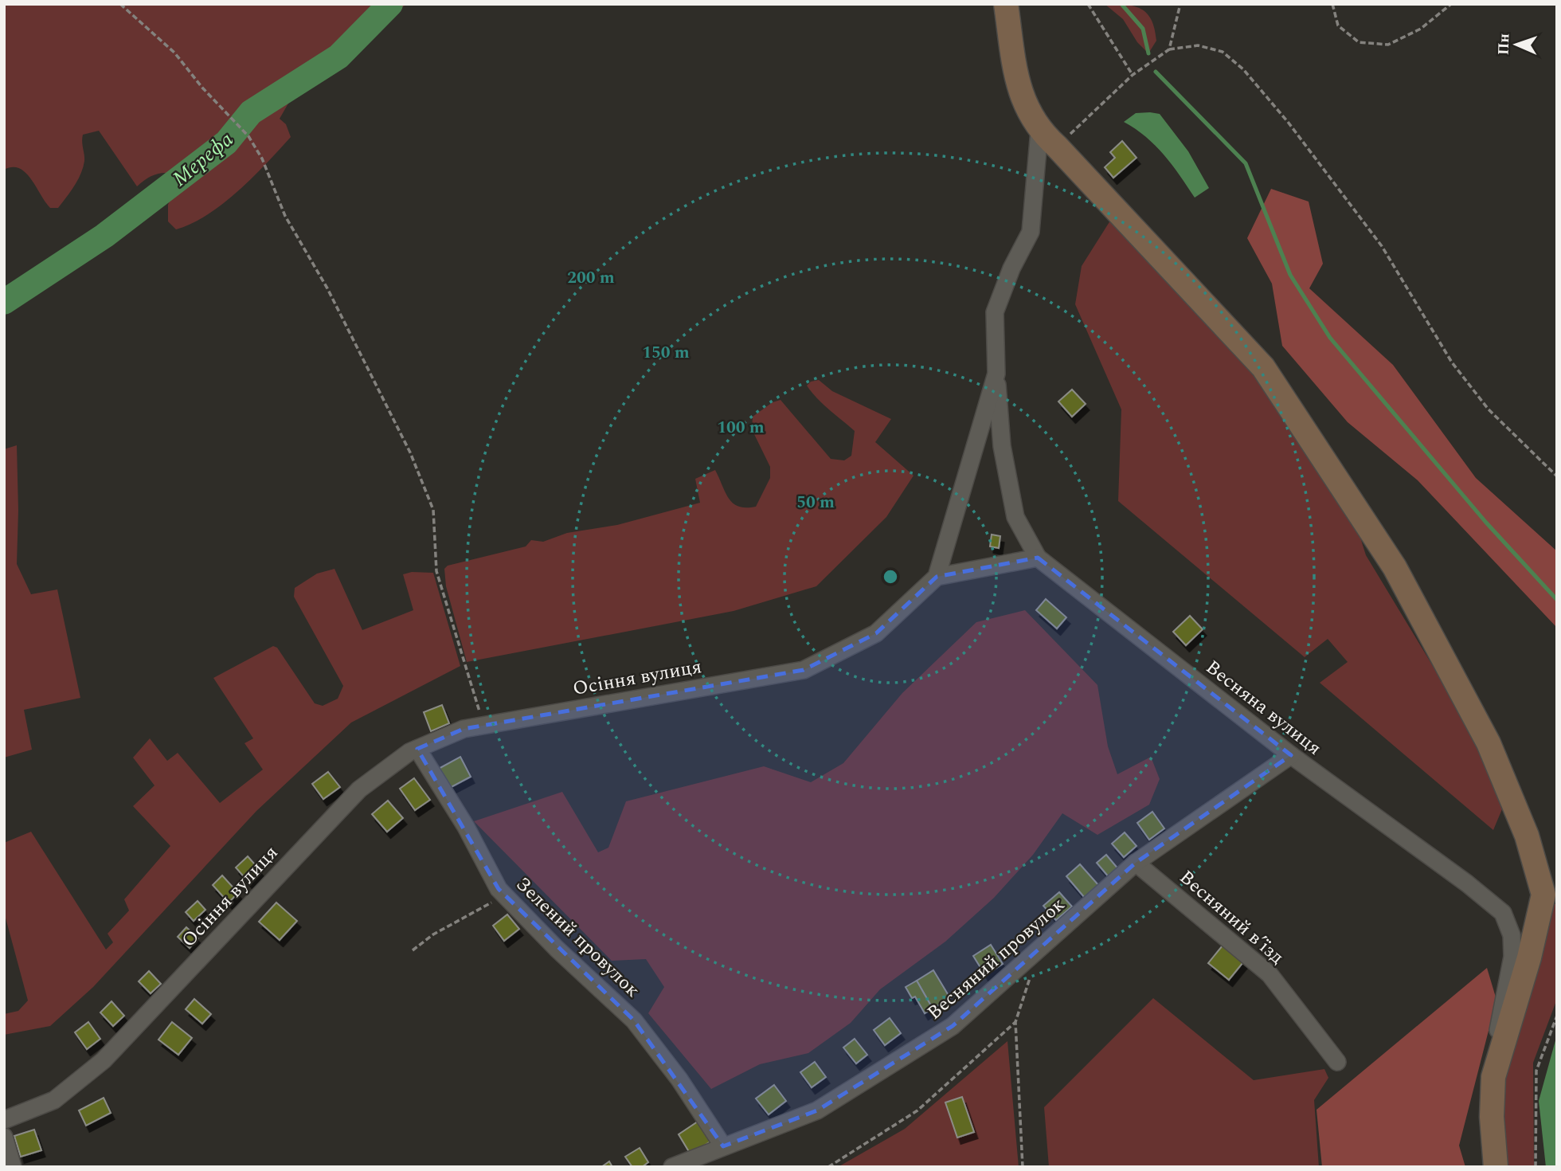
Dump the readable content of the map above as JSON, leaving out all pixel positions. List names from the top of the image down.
{
  "streets": {
    "street": [
      "Осіння вулиця",
      "Весняна вулиця",
      "Весняний в’їзд",
      "Зелений провулок",
      "Весняний провулок"
    ]
  },
  "crossings": [
    ["Осіння вулиця", "Зелений провулок"],
    ["Весняна вулиця", "Весняний провулок"],
    ["Весняний в’їзд", "Весняний провулок"],
    ["Зелений провулок", "Весняний провулок"]
  ],
  "water": ["Мерефа"],
  "north": "left",
  "rings": [
    "200 m",
    "150 m",
    "100 m",
    "50 m"
  ]
}
